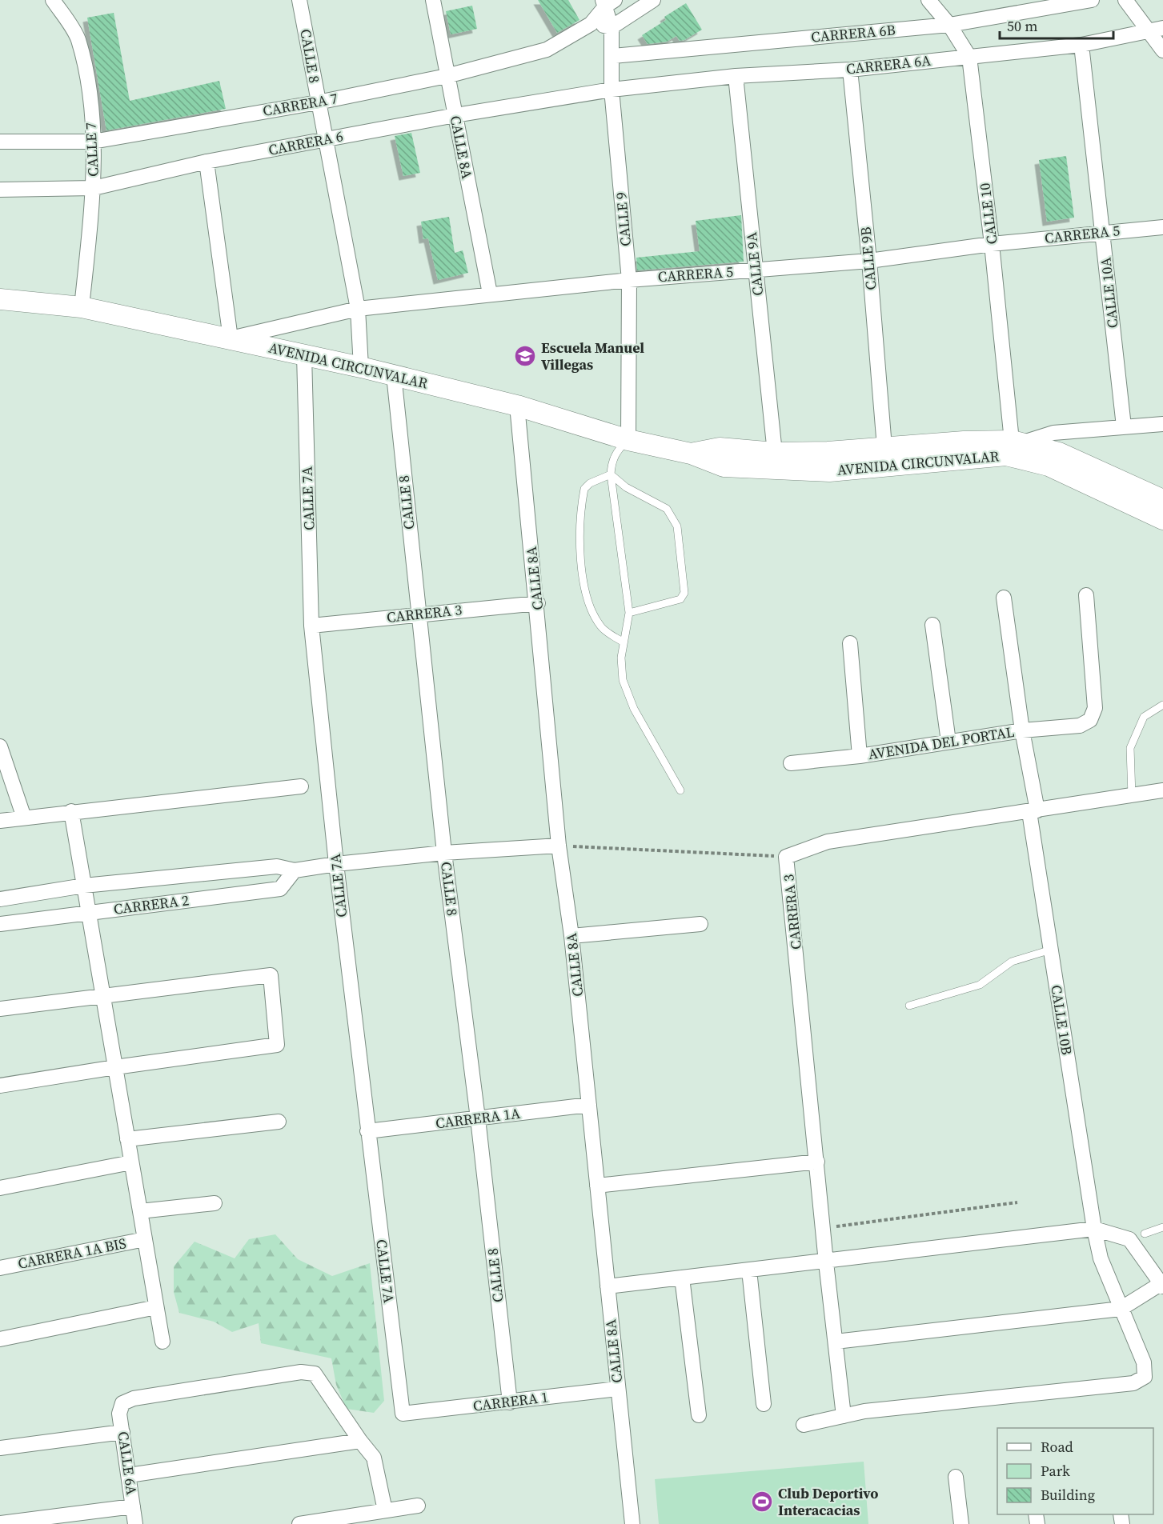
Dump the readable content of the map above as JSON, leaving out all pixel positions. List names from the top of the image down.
{
  "streets": {
    "main road": ["AVENIDA CIRCUNVALAR"],
    "street": [
      "CARRERA 6B",
      "CALLE 8",
      "CARRERA 6A",
      "CARRERA 7",
      "CARRERA 6",
      "CALLE 8A",
      "CALLE 7",
      "CALLE 10",
      "CALLE 9",
      "CARRERA 5",
      "CALLE 9B",
      "CALLE 9A",
      "CALLE 10A",
      "CALLE 7A",
      "CARRERA 3",
      "AVENIDA DEL PORTAL",
      "CARRERA 2",
      "CALLE 10B",
      "CARRERA 1A",
      "CARRERA 1A BIS",
      "CARRERA 1",
      "CALLE 6A"
    ]
  },
  "crossings": [
    ["CARRERA 6B", "CALLE 10"],
    ["CARRERA 6B", "CALLE 9"],
    ["CALLE 8", "CARRERA 7"],
    ["CALLE 8", "CARRERA 6"],
    ["CALLE 8", "CARRERA 5"],
    ["CALLE 8", "AVENIDA CIRCUNVALAR"],
    ["CALLE 8", "CARRERA 3"],
    ["CALLE 8", "CARRERA 2"],
    ["CALLE 8", "CARRERA 1A"],
    ["CALLE 8", "CARRERA 1"],
    ["CARRERA 6A", "CARRERA 6"],
    ["CARRERA 6A", "CALLE 10"],
    ["CARRERA 6A", "CALLE 9"],
    ["CARRERA 6A", "CALLE 9B"],
    ["CARRERA 6A", "CALLE 9A"],
    ["CARRERA 6A", "CALLE 10A"],
    ["CARRERA 7", "CALLE 8A"],
    ["CARRERA 7", "CALLE 7"],
    ["CARRERA 7", "CALLE 9"],
    ["CARRERA 6", "CALLE 8A"],
    ["CARRERA 6", "CALLE 7"],
    ["CARRERA 6", "CALLE 9"],
    ["CALLE 8A", "CARRERA 5"],
    ["CALLE 8A", "AVENIDA CIRCUNVALAR"],
    ["CALLE 8A", "CARRERA 3"],
    ["CALLE 8A", "CARRERA 2"],
    ["CALLE 8A", "CARRERA 1A"],
    ["CALLE 8A", "CARRERA 1"],
    ["CALLE 7", "AVENIDA CIRCUNVALAR"],
    ["CALLE 10", "CARRERA 5"],
    ["CALLE 10", "AVENIDA CIRCUNVALAR"],
    ["CALLE 9", "CARRERA 5"],
    ["CALLE 9", "AVENIDA CIRCUNVALAR"],
    ["CARRERA 5", "CALLE 9B"],
    ["CARRERA 5", "CALLE 9A"],
    ["CARRERA 5", "CALLE 10A"],
    ["CARRERA 5", "AVENIDA CIRCUNVALAR"],
    ["CALLE 9B", "AVENIDA CIRCUNVALAR"],
    ["CALLE 9A", "AVENIDA CIRCUNVALAR"],
    ["AVENIDA CIRCUNVALAR", "CALLE 7A"],
    ["CALLE 7A", "CARRERA 3"],
    ["CALLE 7A", "CARRERA 2"],
    ["CALLE 7A", "CARRERA 1A"],
    ["CALLE 7A", "CARRERA 1"],
    ["CARRERA 3", "CALLE 10B"],
    ["AVENIDA DEL PORTAL", "CALLE 10B"]
  ],
  "places": {
    "school or university": ["Escuela Manuel Villegas"],
    "sports": ["Club Deportivo Interacacias"]
  },
  "legend": ["Road", "Park", "Building"],
  "scale_bar": "50 m"
}
